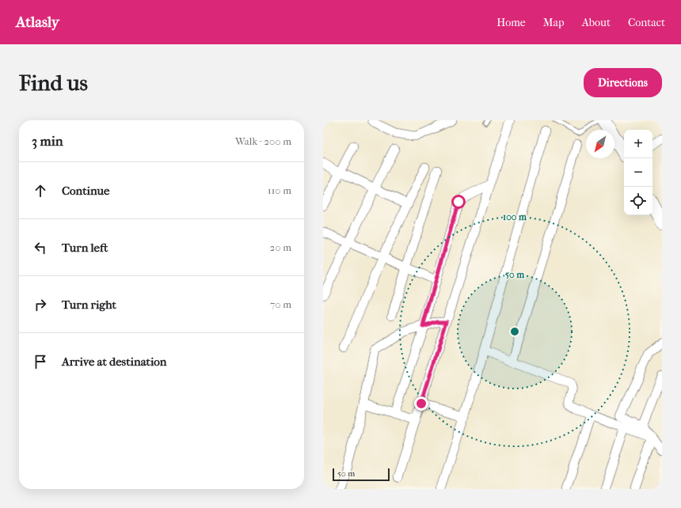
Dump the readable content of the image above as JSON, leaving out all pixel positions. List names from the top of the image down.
{
  "scale_bar": "50 m",
  "north": "bottom left",
  "page": {
    "header": "Atlasly",
    "nav": [
      "Home",
      "Map",
      "About",
      "Contact"
    ],
    "buttons": "Directions",
    "title": "Find us",
    "heading": ["3 min", "Walk · 200 m"],
    "map_buttons": ["+", "−"],
    "list": [
      ["Continue", "110 m"],
      ["Turn left", "20 m"],
      ["Turn right", "70 m"],
      "Arrive at destination"
    ],
    "scale": "50 m"
  },
  "rings": ["100 m", "50 m"]
}
